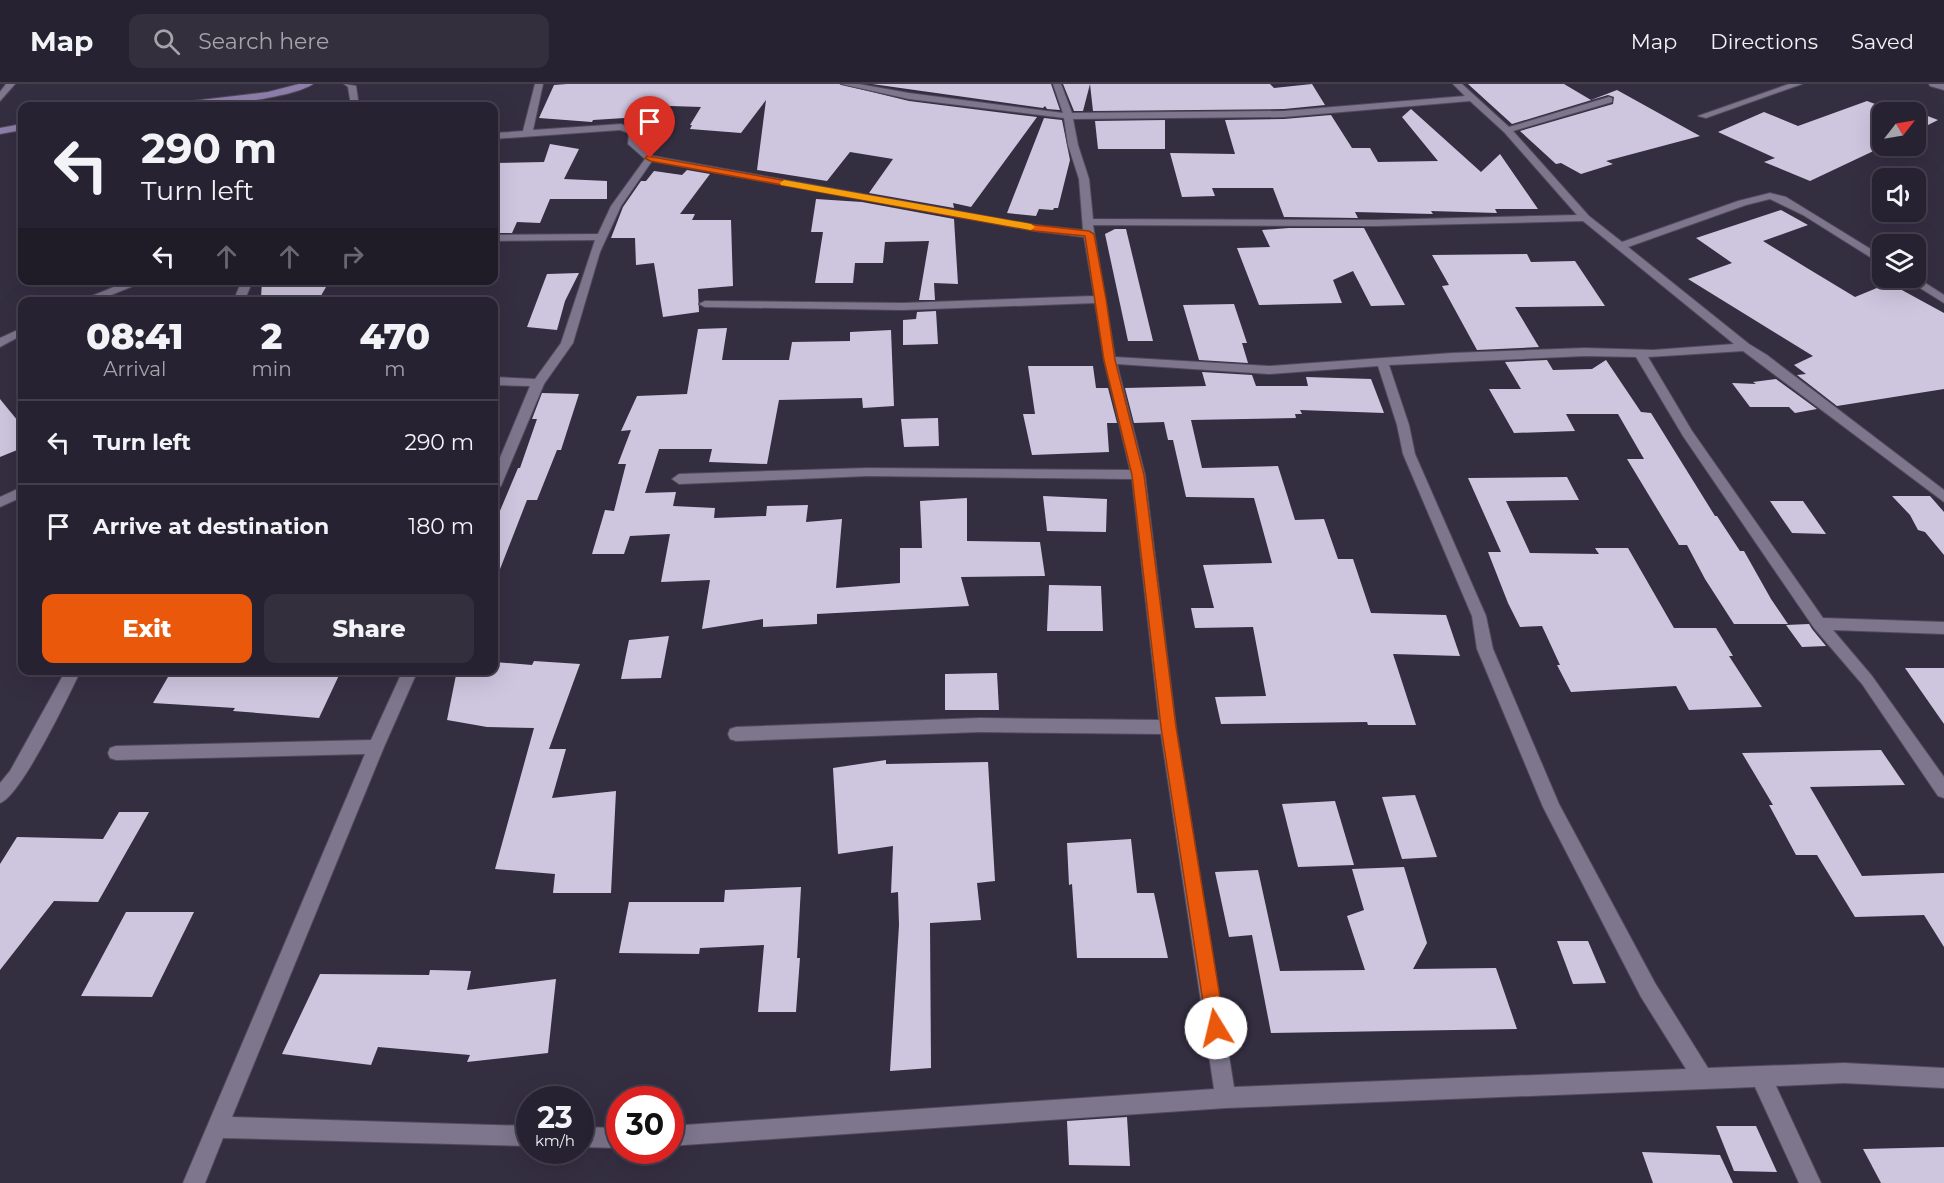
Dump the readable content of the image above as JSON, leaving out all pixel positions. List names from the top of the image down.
{
  "north": "top right",
  "page": {
    "header": "Map",
    "search": "Search here",
    "nav": ["Map", "Directions", "Saved"],
    "turn": ["290 m", "Turn left"],
    "eta": [
      "08:41",
      "Arrival",
      "2",
      "min",
      "470",
      "m"
    ],
    "list": [
      {
        "name": "Turn left",
        "value": "290 m"
      },
      {
        "name": "Arrive at destination",
        "value": "180 m"
      }
    ],
    "buttons": ["Exit", "Share"],
    "speed": "23 km/h",
    "limit": "30"
  }
}
